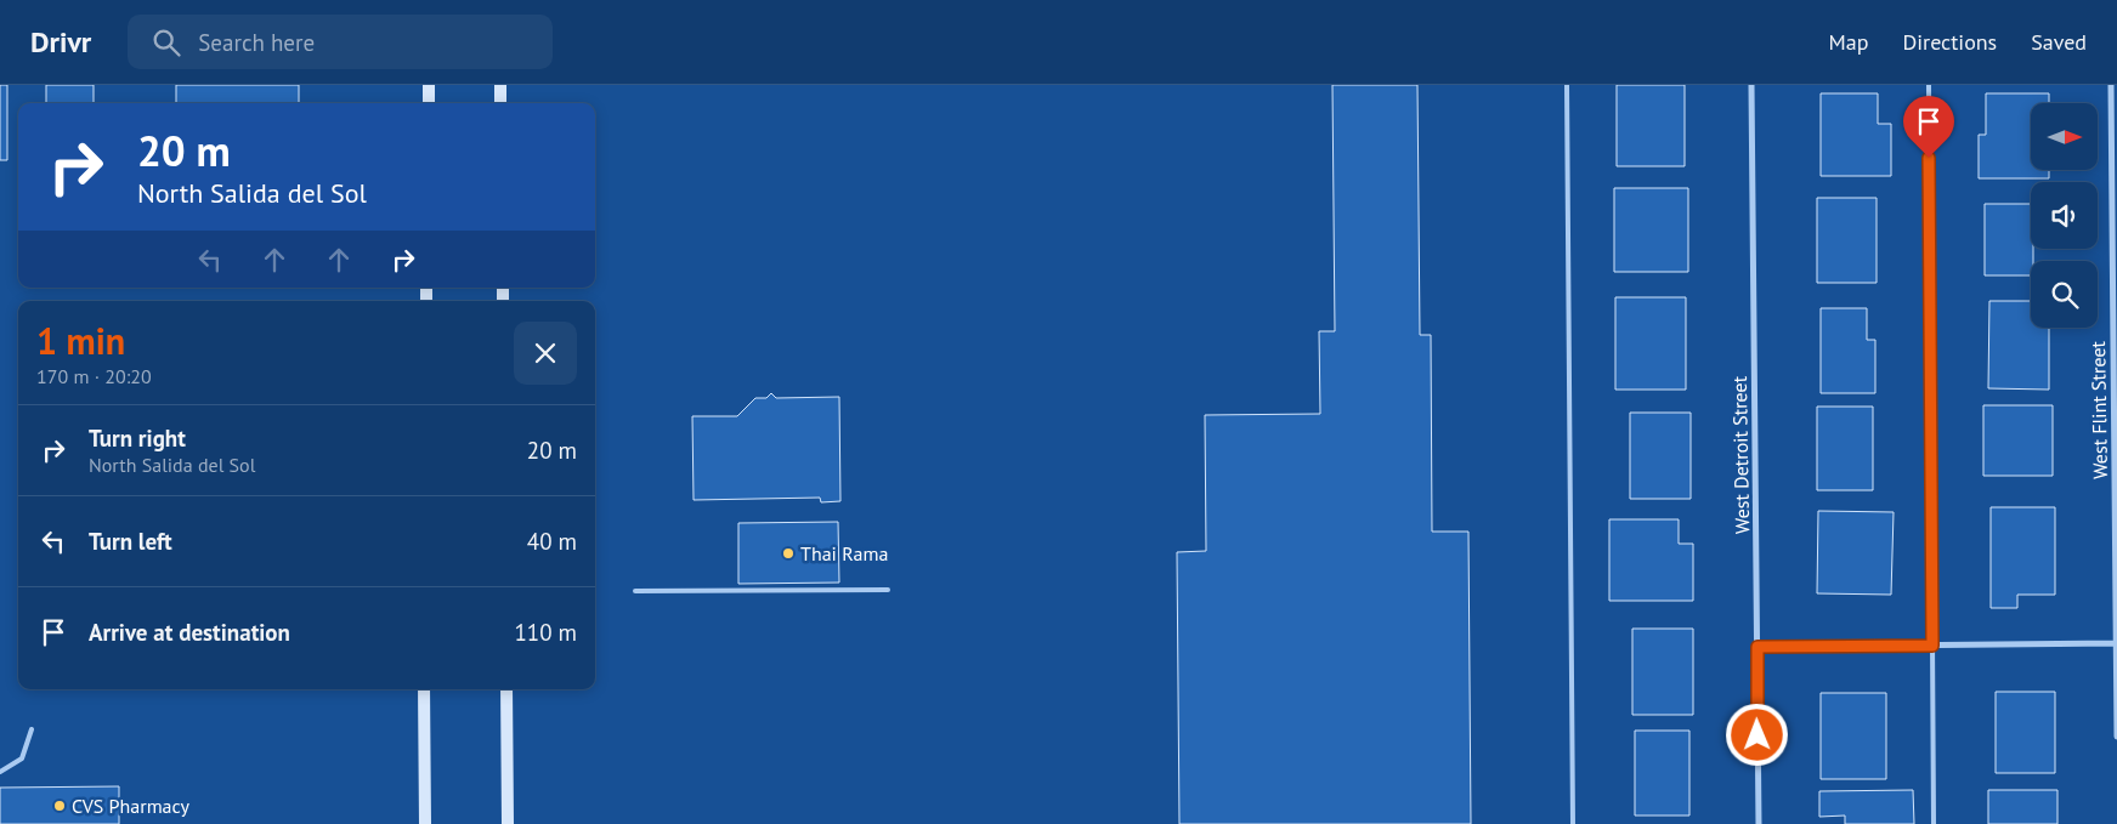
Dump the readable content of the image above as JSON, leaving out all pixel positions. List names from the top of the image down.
{
  "streets": {
    "street": ["West Flint Street", "West Detroit Street"]
  },
  "places": ["Thai Rama", "CVS Pharmacy"],
  "north": "right",
  "page": {
    "header": "Drivr",
    "search": "Search here",
    "nav": ["Map", "Directions", "Saved"],
    "turn": ["20 m", "North Salida del Sol"],
    "heading": ["1 min", "170 m · 20:20"],
    "list": [
      {
        "name": "Turn right",
        "note": "North Salida del Sol",
        "value": "20 m"
      },
      {
        "name": "Turn left",
        "value": "40 m"
      },
      {
        "name": "Arrive at destination",
        "value": "110 m"
      }
    ]
  }
}
